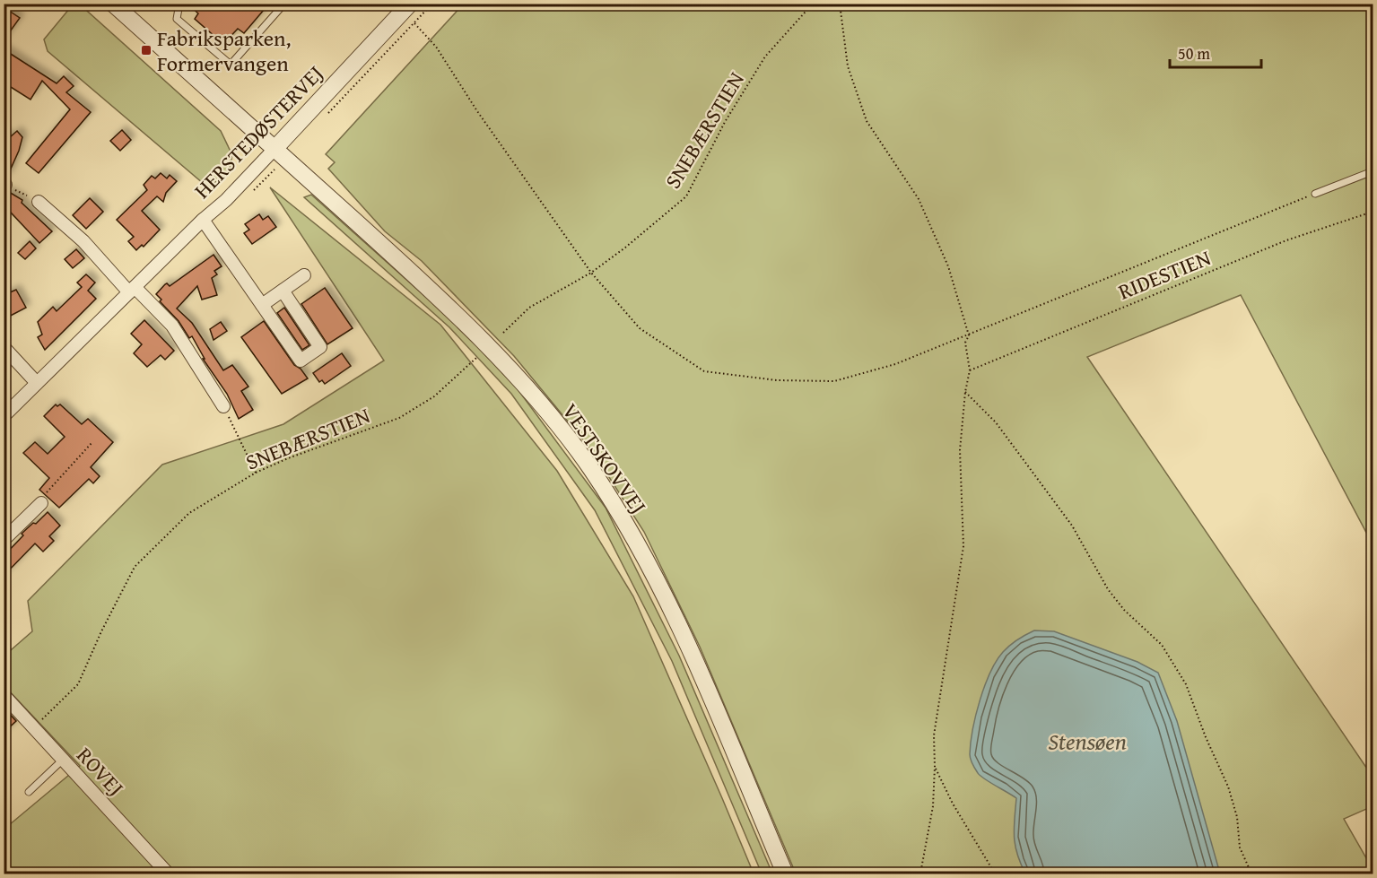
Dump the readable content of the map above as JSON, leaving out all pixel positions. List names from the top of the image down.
{
  "streets": {
    "street": ["HERSTEDØSTERVEJ", "VESTSKOVVEJ", "ROVEJ"],
    "path": ["SNEBÆRSTIEN", "RIDESTIEN"]
  },
  "crossings": [
    ["SNEBÆRSTIEN", "ROVEJ"],
    ["HERSTEDØSTERVEJ", "VESTSKOVVEJ"]
  ],
  "water": ["Stensøen"],
  "places": {
    "transit": ["Fabriksparken, Formervangen"]
  },
  "scale_bar": "50 m"
}
